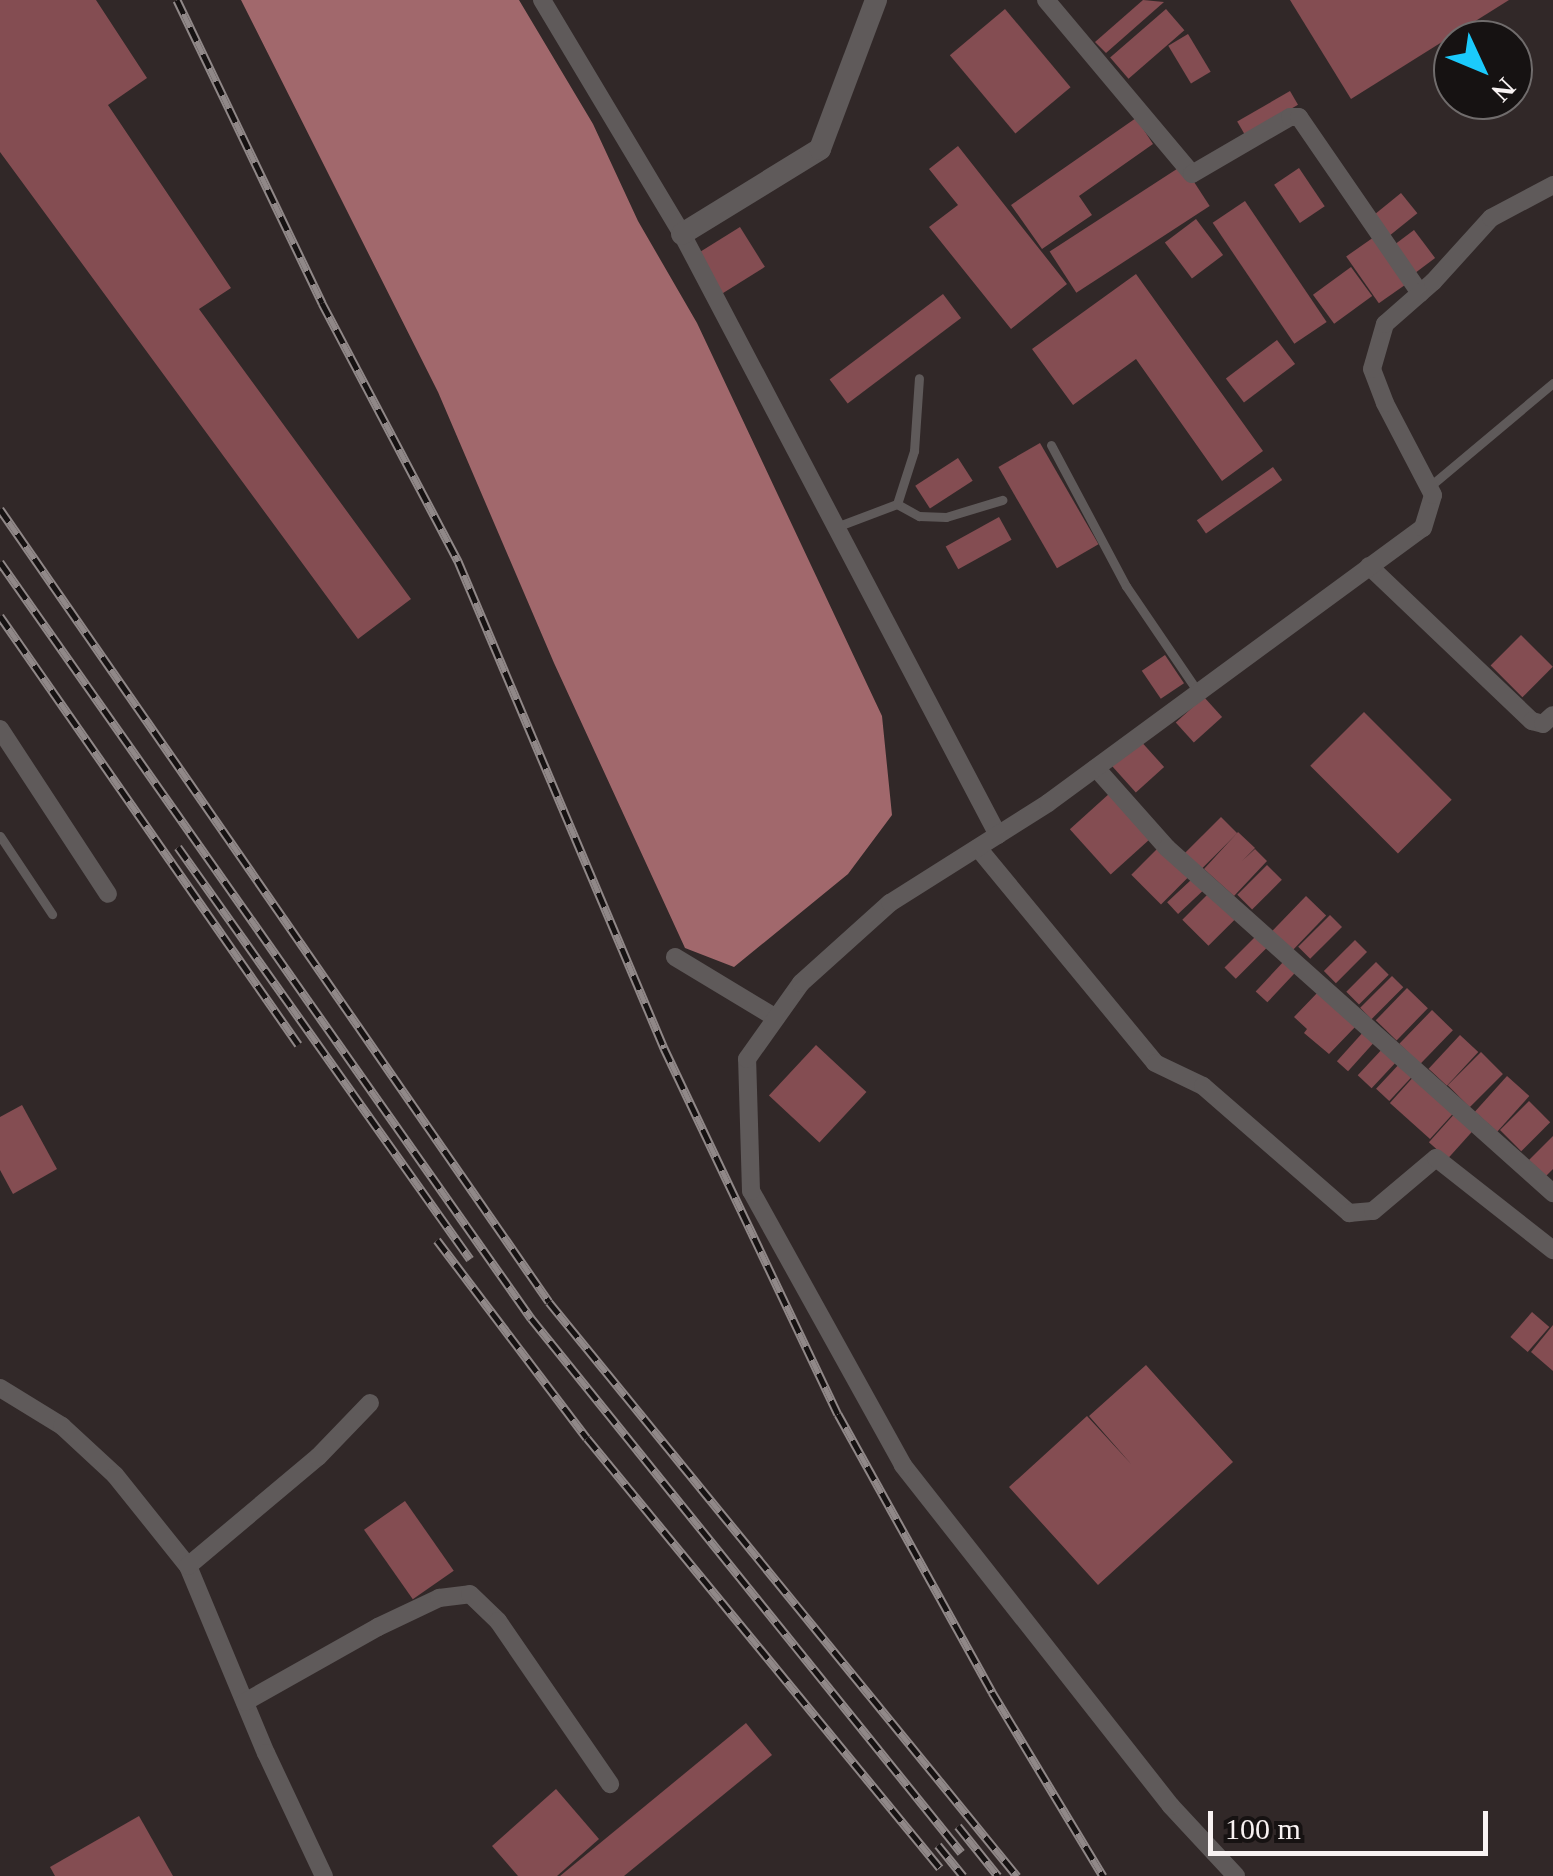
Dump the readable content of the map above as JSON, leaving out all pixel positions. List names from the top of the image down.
{
  "scale_bar": "100 m",
  "north": "bottom right"
}
